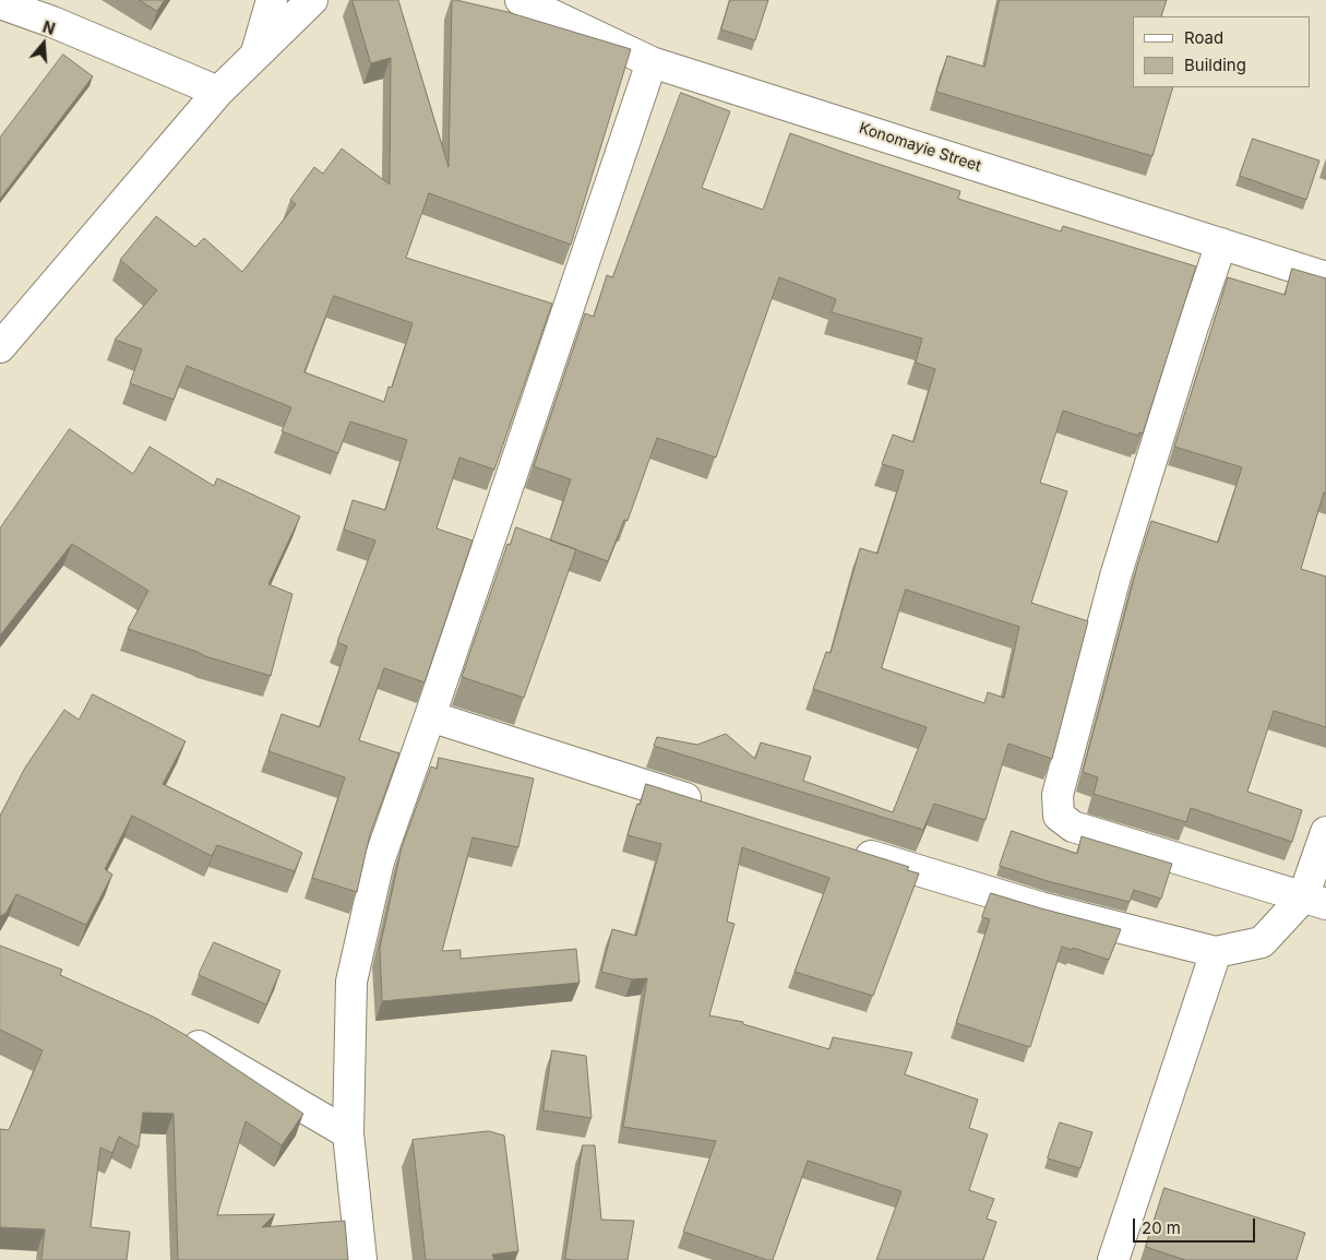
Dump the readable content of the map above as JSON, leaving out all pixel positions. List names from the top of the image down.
{
  "streets": {
    "street": ["Konomayie Street"]
  },
  "legend": ["Road", "Building"],
  "scale_bar": "20 m",
  "north": "top"
}
